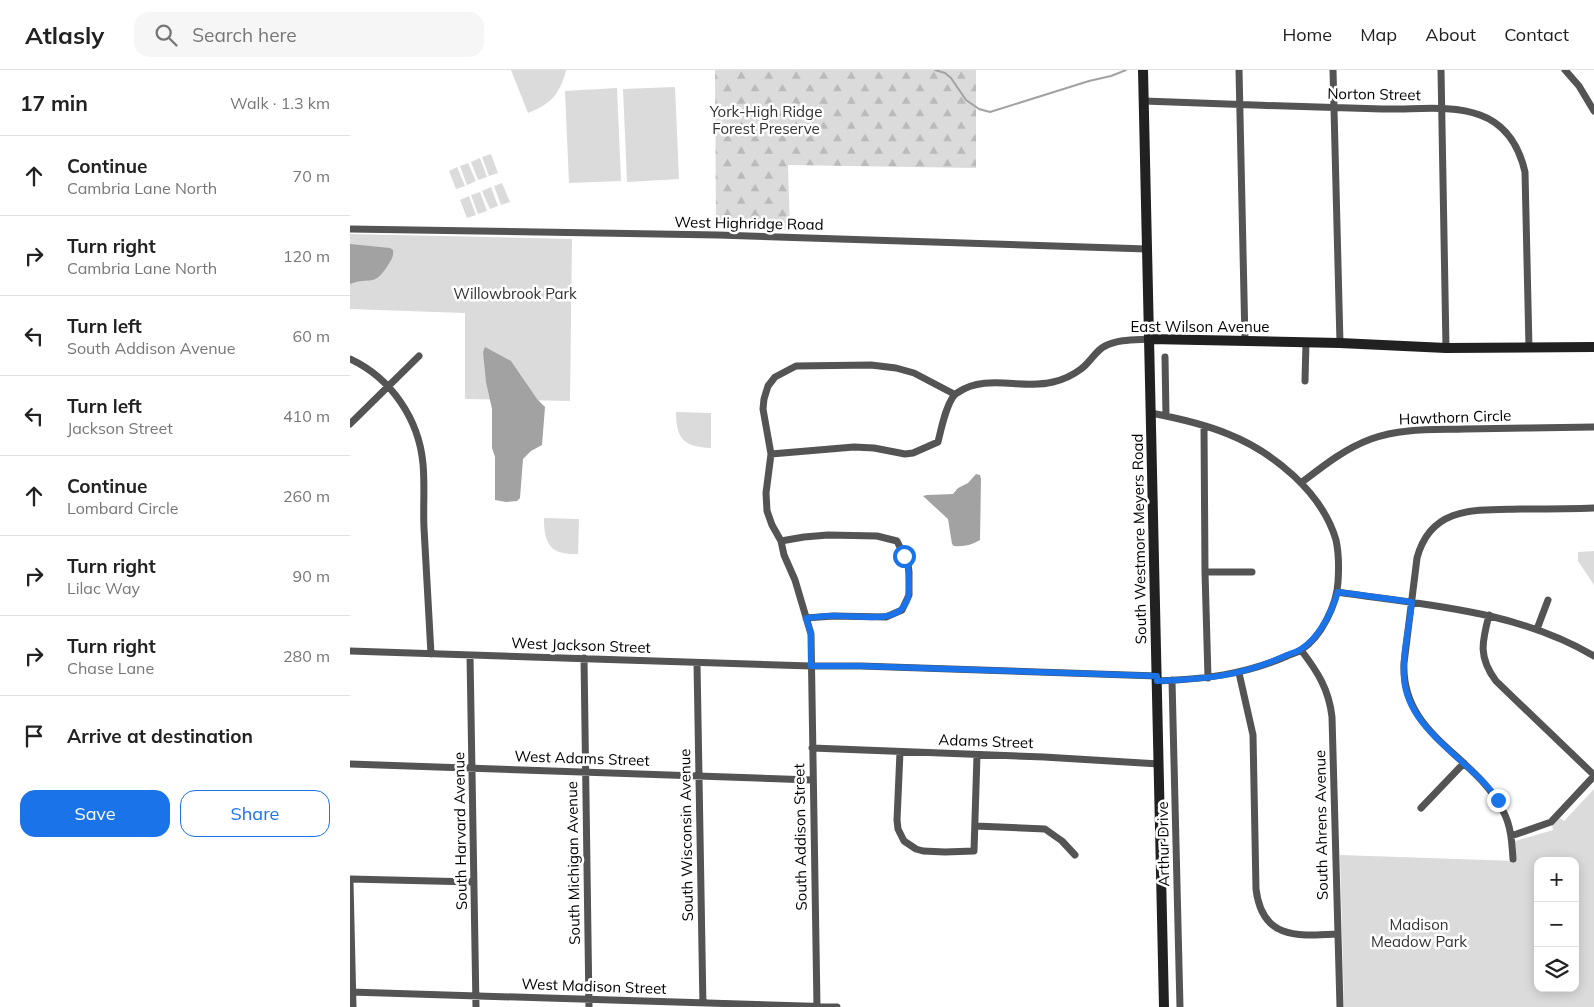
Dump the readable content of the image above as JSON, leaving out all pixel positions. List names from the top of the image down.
{
  "streets": {
    "street": [
      "Norton Street",
      "West Highridge Road",
      "East Wilson Avenue",
      "Hawthorn Circle",
      "South Westmore Meyers Road",
      "West Jackson Street",
      "Adams Street",
      "West Adams Street",
      "South Ahrens Avenue",
      "South Harvard Avenue",
      "South Wisconsin Avenue",
      "South Addison Street",
      "Arthur Drive",
      "South Michigan Avenue",
      "West Madison Street"
    ]
  },
  "crossings": [
    ["Norton Street", "East Wilson Avenue"],
    ["Norton Street", "South Westmore Meyers Road"],
    ["West Highridge Road", "South Westmore Meyers Road"],
    ["East Wilson Avenue", "South Westmore Meyers Road"],
    ["East Wilson Avenue", "South Addison Street"],
    ["South Westmore Meyers Road", "West Jackson Street"],
    ["South Westmore Meyers Road", "Adams Street"],
    ["West Jackson Street", "South Ahrens Avenue"],
    ["West Jackson Street", "South Harvard Avenue"],
    ["West Jackson Street", "South Wisconsin Avenue"],
    ["West Jackson Street", "South Addison Street"],
    ["West Jackson Street", "Arthur Drive"],
    ["West Jackson Street", "South Michigan Avenue"],
    ["Adams Street", "South Addison Street"],
    ["West Adams Street", "South Harvard Avenue"],
    ["West Adams Street", "South Wisconsin Avenue"],
    ["West Adams Street", "South Addison Street"],
    ["West Adams Street", "South Michigan Avenue"],
    ["South Harvard Avenue", "West Madison Street"],
    ["South Wisconsin Avenue", "West Madison Street"],
    ["South Addison Street", "West Madison Street"],
    ["South Michigan Avenue", "West Madison Street"]
  ],
  "parks": ["York-High Ridge Forest Preserve", "Willowbrook Park", "Madison Meadow Park"],
  "page": {
    "header": "Atlasly",
    "search": "Search here",
    "nav": [
      "Home",
      "Map",
      "About",
      "Contact"
    ],
    "heading": ["17 min", "Walk · 1.3 km"],
    "list": [
      ["Continue", "Cambria Lane North", "70 m"],
      ["Turn right", "Cambria Lane North", "120 m"],
      ["Turn left", "South Addison Avenue", "60 m"],
      ["Turn left", "Jackson Street", "410 m"],
      ["Continue", "Lombard Circle", "260 m"],
      ["Turn right", "Lilac Way", "90 m"],
      ["Turn right", "Chase Lane", "280 m"],
      "Arrive at destination"
    ],
    "buttons": ["Save", "Share"],
    "map_buttons": ["+", "−"]
  }
}
